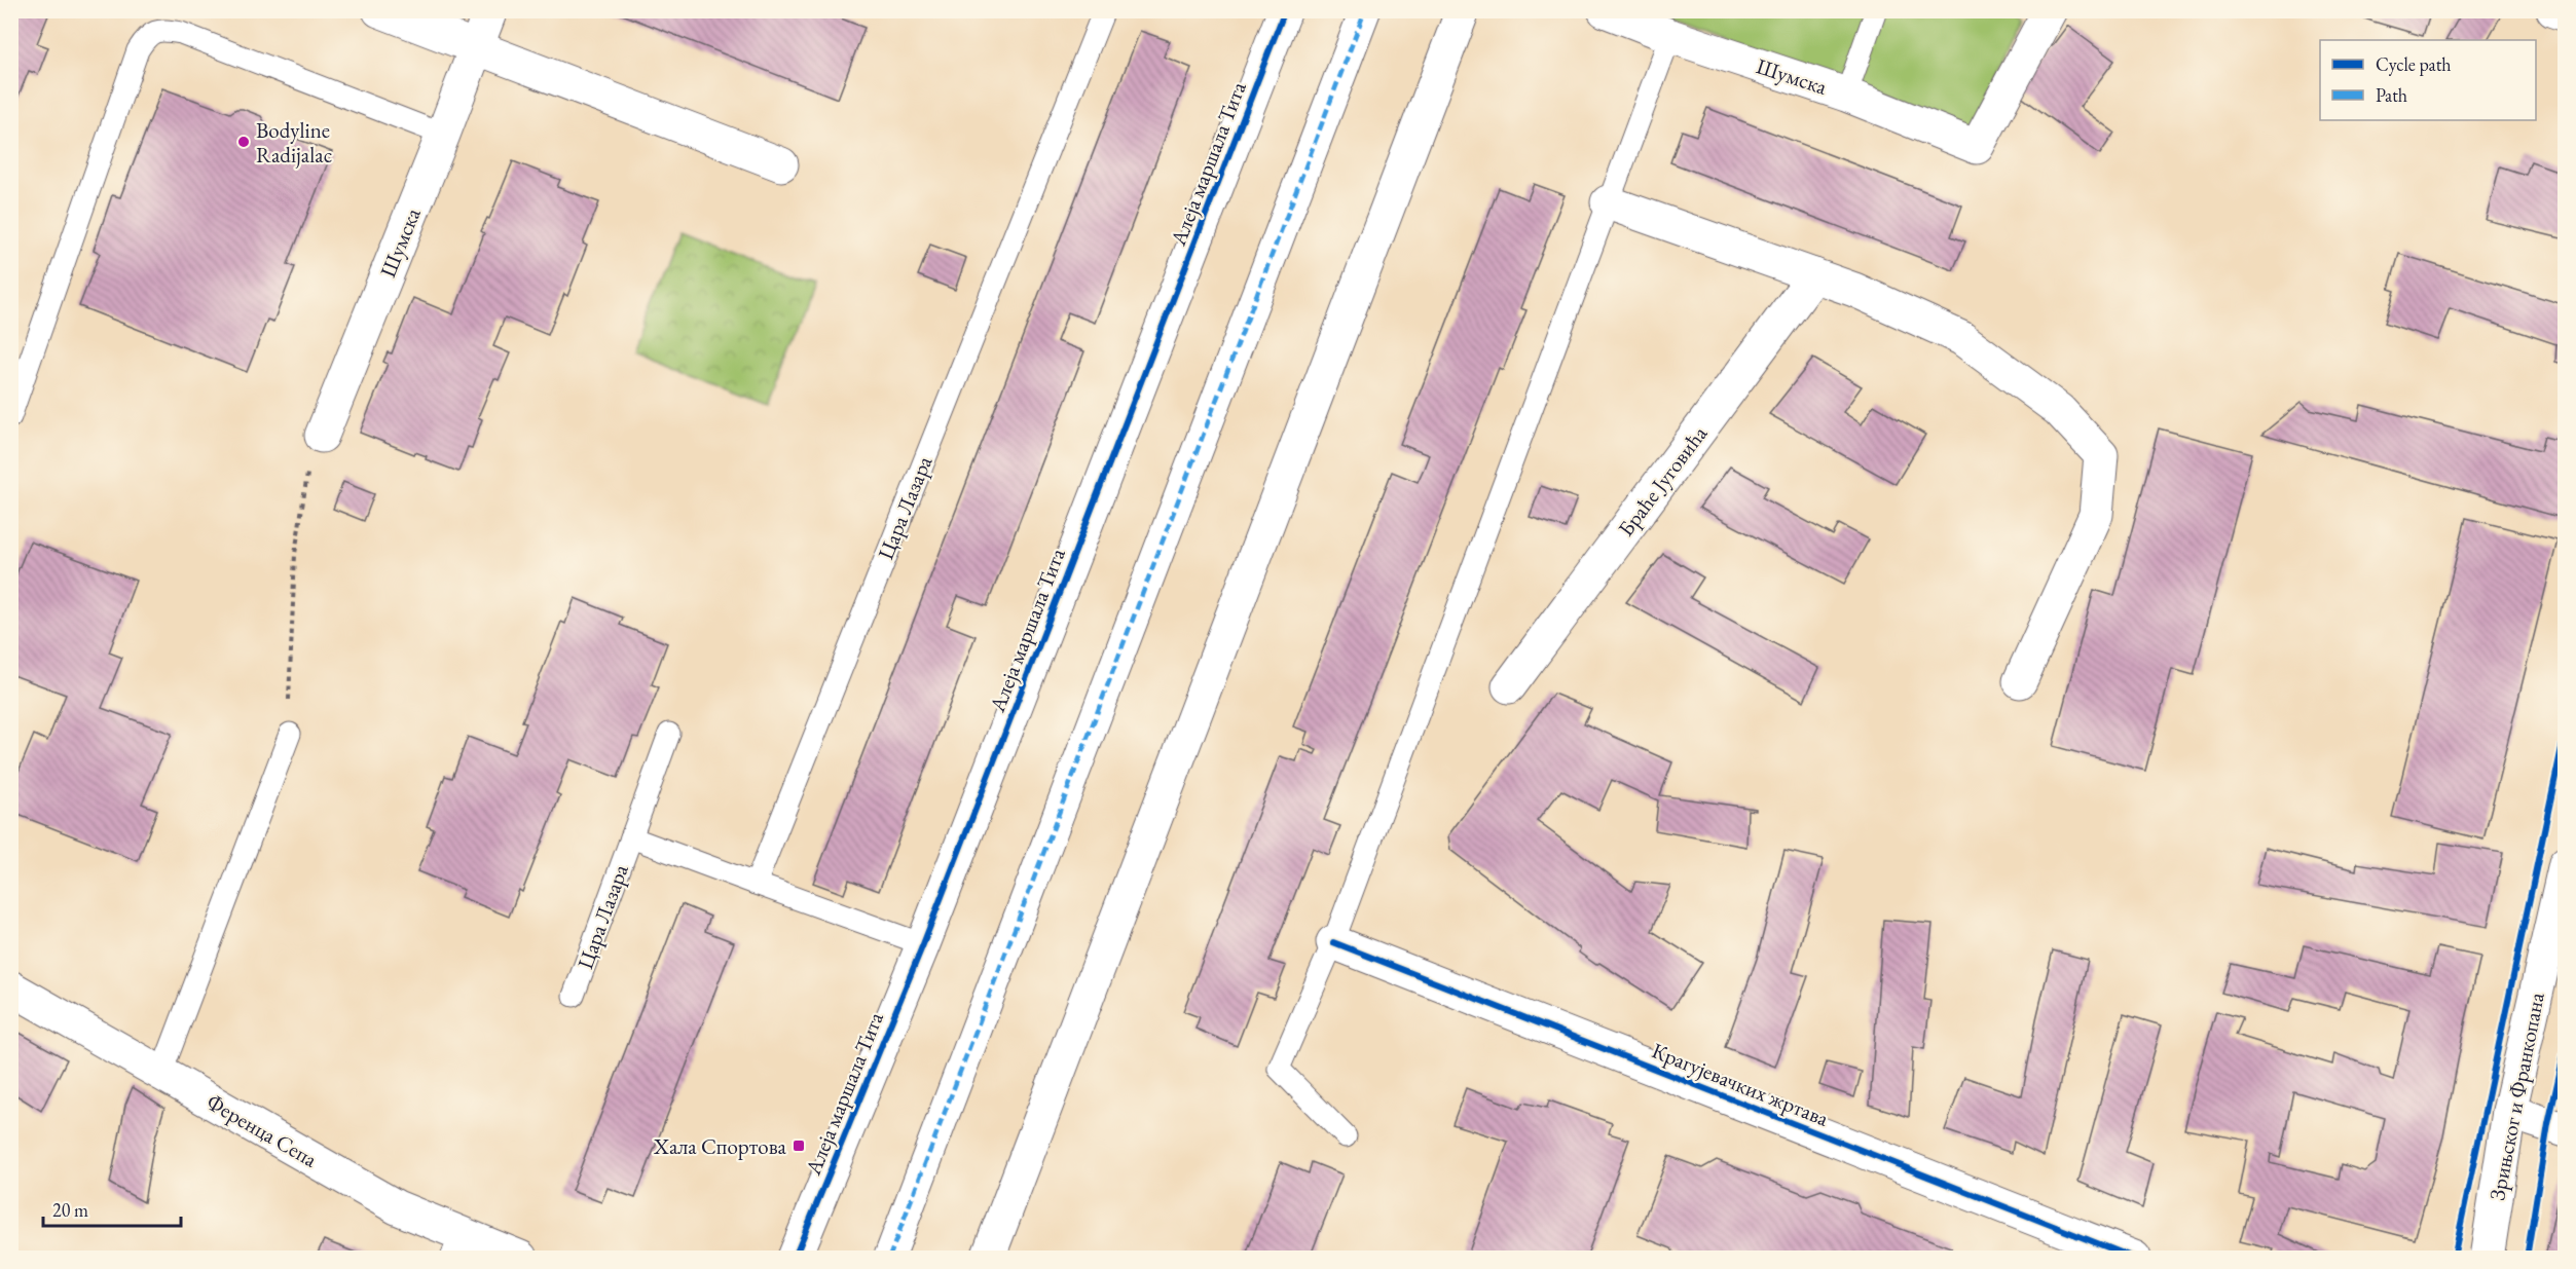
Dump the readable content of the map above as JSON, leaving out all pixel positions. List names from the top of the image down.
{
  "streets": {
    "street": [
      "Шумска",
      "Алеја маршала Тита",
      "Браће Југовића",
      "Крагујевачких жртава",
      "Зрињског и Франкопана",
      "Ференца Сепа"
    ],
    "lane": ["Цара Лазара"]
  },
  "places": {
    "other": ["Bodyline Radijalac"],
    "transit": ["Хала Спортова"]
  },
  "legend": ["Cycle path", "Path"],
  "scale_bar": "20 m"
}
